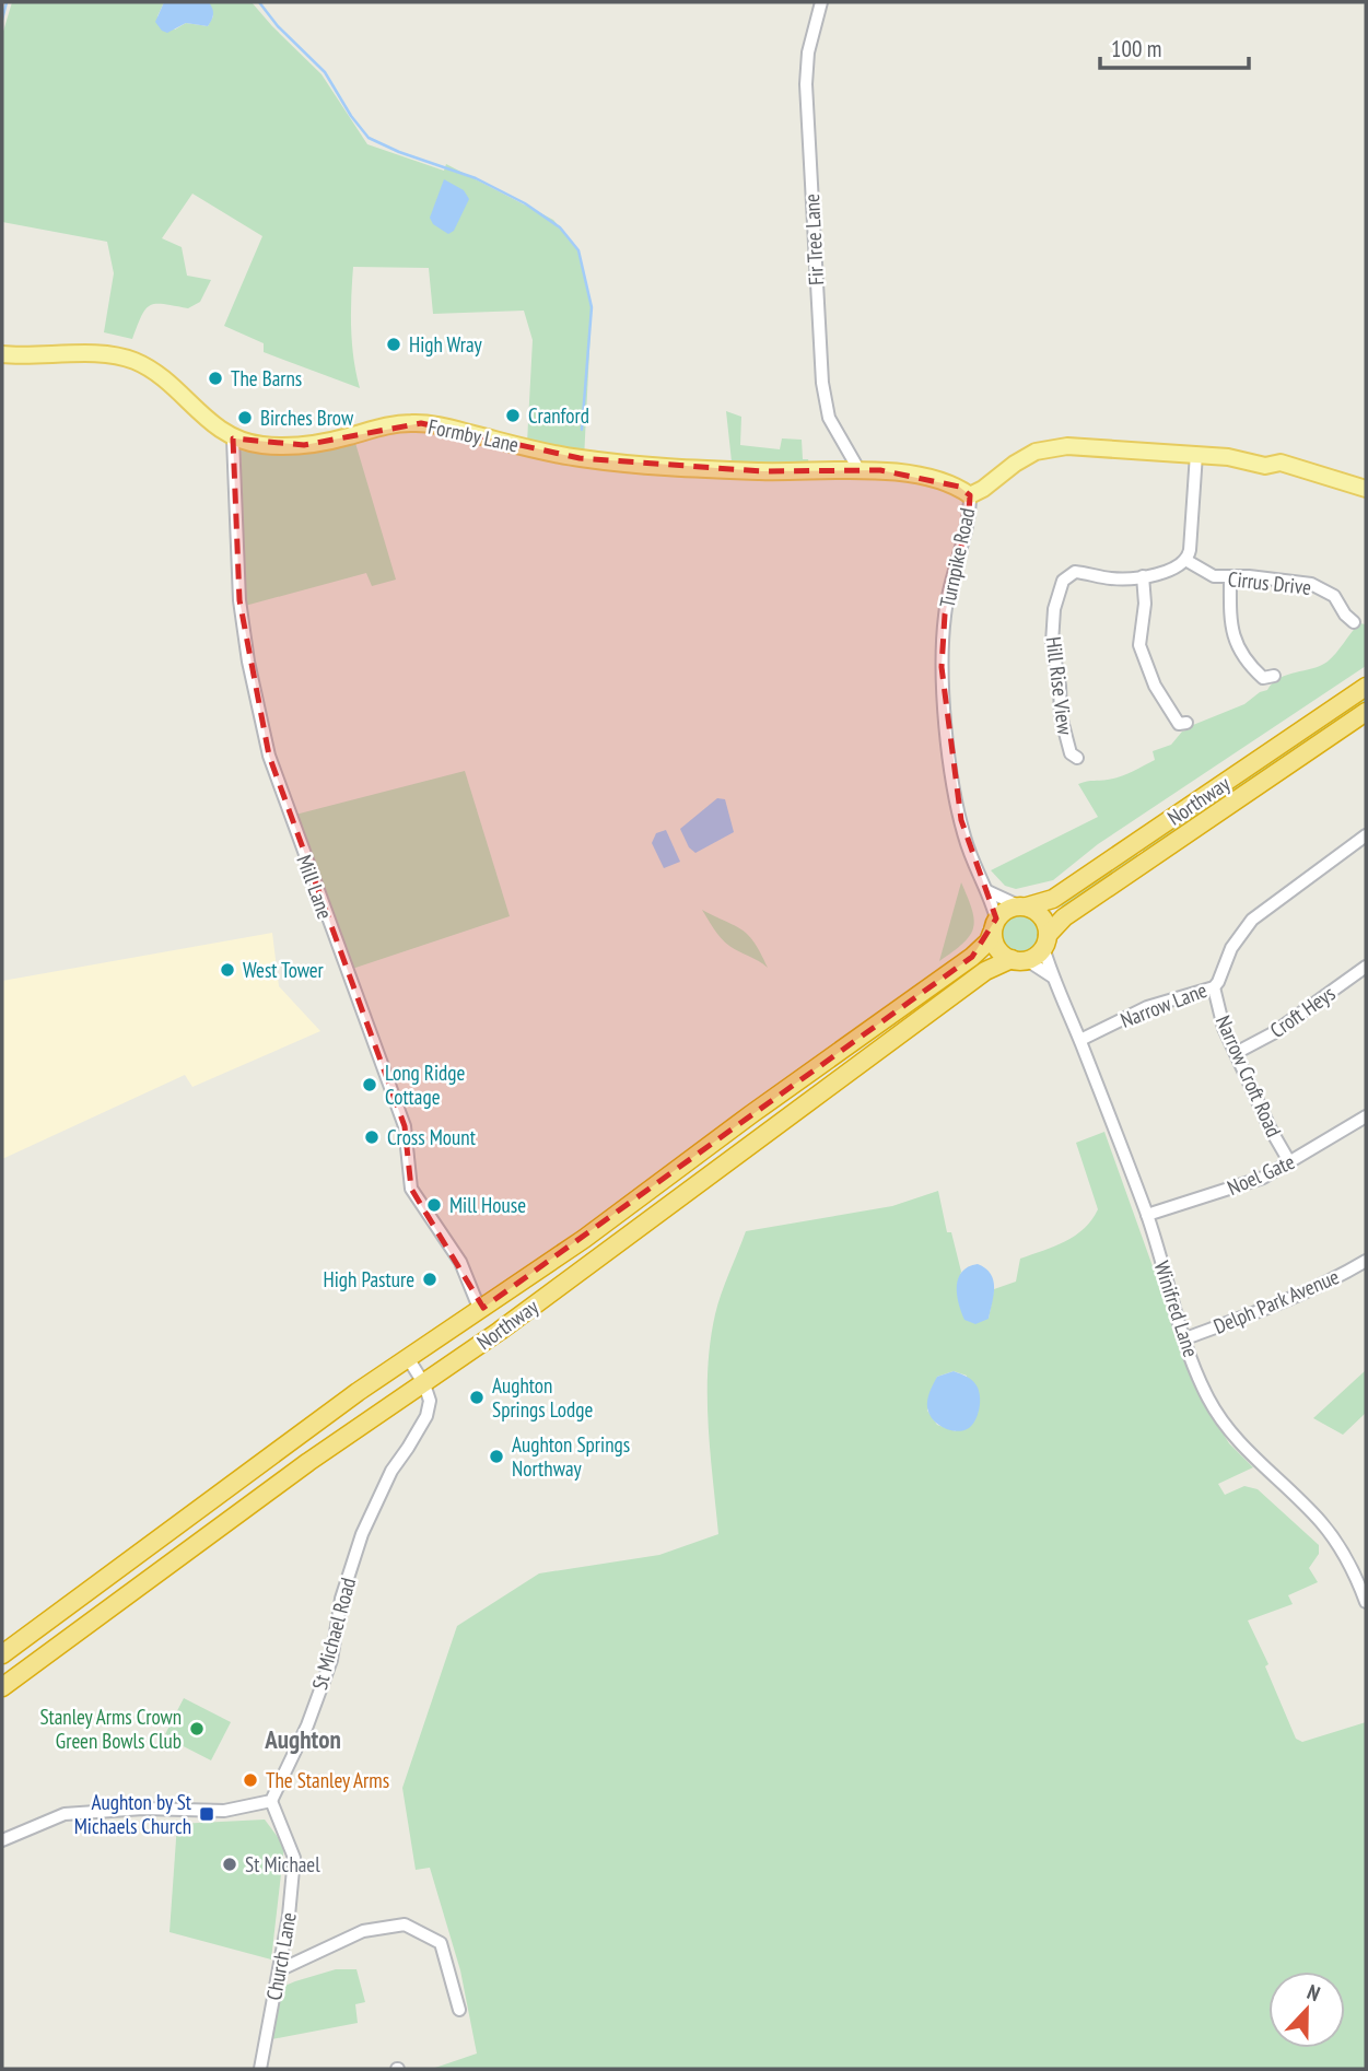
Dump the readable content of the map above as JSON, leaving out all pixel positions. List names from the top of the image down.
{
  "streets": {
    "highway": ["Northway"],
    "main road": ["Formby Lane", "Turnpike Road"],
    "street": [
      "Fir Tree Lane",
      "Cirrus Drive",
      "Hill Rise View",
      "Mill Lane",
      "Narrow Lane",
      "Croft Heys",
      "Narrow Croft Road",
      "Noel Gate",
      "Delph Park Avenue",
      "Winifred Lane",
      "St Michael Road",
      "Church Lane"
    ]
  },
  "crossings": [
    ["Fir Tree Lane", "Formby Lane"],
    ["Formby Lane", "Turnpike Road"],
    ["Formby Lane", "Mill Lane"],
    ["Turnpike Road", "Northway"],
    ["Turnpike Road", "Winifred Lane"],
    ["Cirrus Drive", "Hill Rise View"],
    ["Northway", "Mill Lane"],
    ["Northway", "Winifred Lane"],
    ["Northway", "St Michael Road"],
    ["Narrow Lane", "Narrow Croft Road"],
    ["Narrow Lane", "Winifred Lane"],
    ["Croft Heys", "Narrow Croft Road"],
    ["Narrow Croft Road", "Noel Gate"],
    ["Noel Gate", "Winifred Lane"],
    ["Delph Park Avenue", "Winifred Lane"],
    ["St Michael Road", "Church Lane"]
  ],
  "districts": ["Aughton"],
  "places": {
    "other": [
      "High Wray",
      "The Barns",
      "Cranford",
      "Birches Brow",
      "West Tower",
      "Long Ridge Cottage",
      "Cross Mount",
      "Mill House",
      "High Pasture",
      "Aughton Springs Lodge",
      "Aughton Springs Northway",
      "Stanley Arms Crown Green Bowls Club",
      "The Stanley Arms",
      "St Michael"
    ],
    "transit": ["Aughton by St Michaels Church"]
  },
  "scale_bar": "100 m",
  "north": "top"
}
